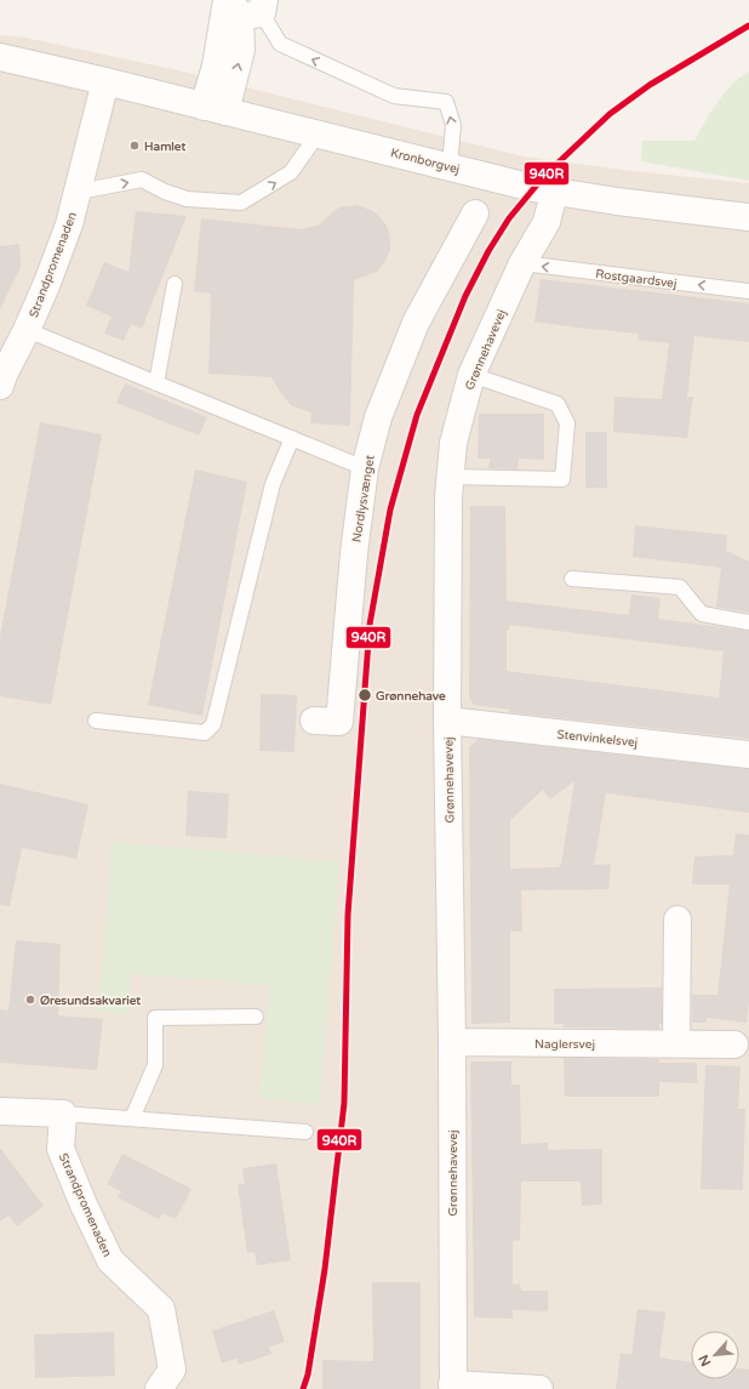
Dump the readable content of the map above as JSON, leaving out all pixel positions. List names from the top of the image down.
{
  "streets": {
    "street": [
      "Kronborgvej",
      "Strandpromenaden",
      "Grønnehavevej",
      "Nordlysvænget",
      "Stenvinkelsvej",
      "Naglersvej"
    ],
    "lane": ["Rostgaardsvej"]
  },
  "crossings": [
    ["Kronborgvej", "Strandpromenaden"],
    ["Kronborgvej", "Grønnehavevej"],
    ["Rostgaardsvej", "Grønnehavevej"],
    ["Grønnehavevej", "Stenvinkelsvej"],
    ["Grønnehavevej", "Naglersvej"]
  ],
  "one_way": ["Rostgaardsvej"],
  "places": ["Hamlet", "Grønnehave", "Øresundsakvariet"],
  "lines": ["transit line 940R"],
  "north": "bottom left"
}
